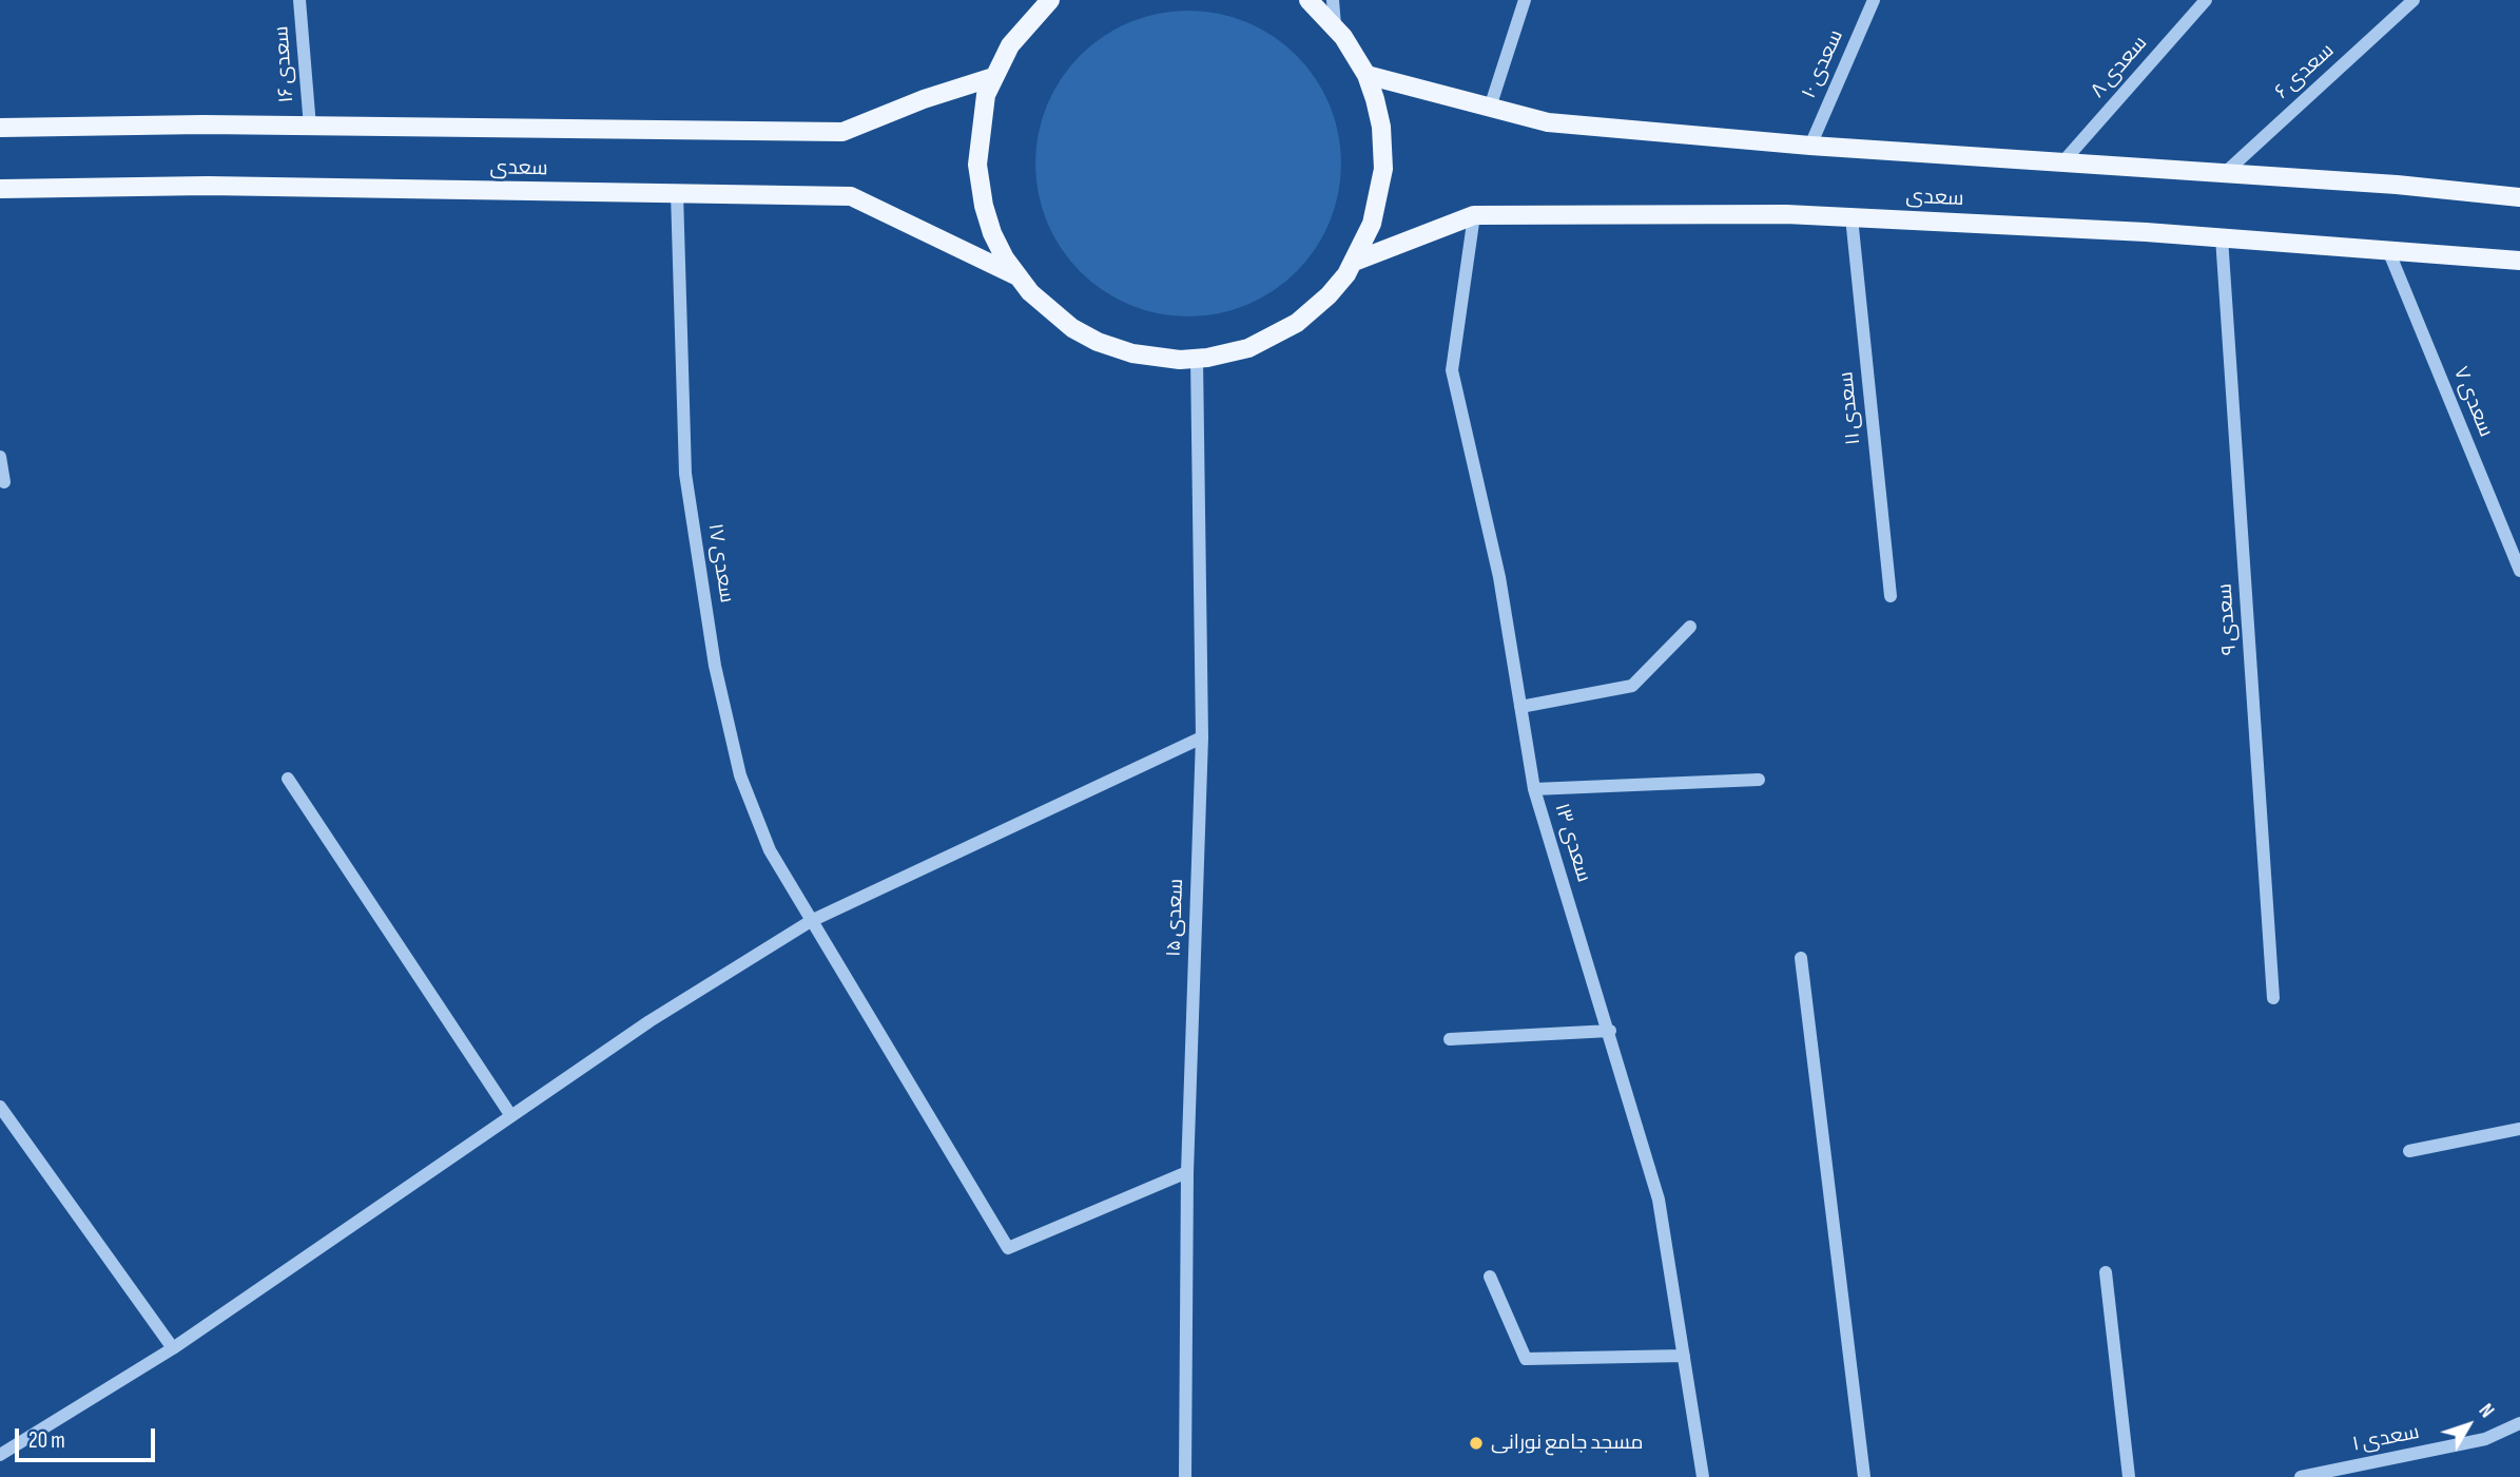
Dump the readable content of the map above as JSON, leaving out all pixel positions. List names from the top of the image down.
{
  "streets": {
    "main road": ["سعدی"],
    "street": [
      "سعدی ۱۶",
      "سعدی ۱۰",
      "سعدی ۸",
      "سعدی ۶",
      "سعدی ۷",
      "سعدی ۱۱",
      "سعدی ۱۷",
      "سعدی ۹",
      "سعدی ۱۳",
      "سعدی ۱۵",
      "سعدی ۱"
    ]
  },
  "crossings": [
    ["سعدی ۱۶", "سعدی"],
    ["سعدی", "سعدی ۷"],
    ["سعدی", "سعدی ۱۱"],
    ["سعدی", "سعدی ۱۷"],
    ["سعدی", "سعدی ۹"],
    ["سعدی", "سعدی ۱۳"],
    ["سعدی ۱۷", "سعدی ۱۵"]
  ],
  "places": ["مسجد جامع نورانی"],
  "scale_bar": "20 m",
  "north": "top right"
}
